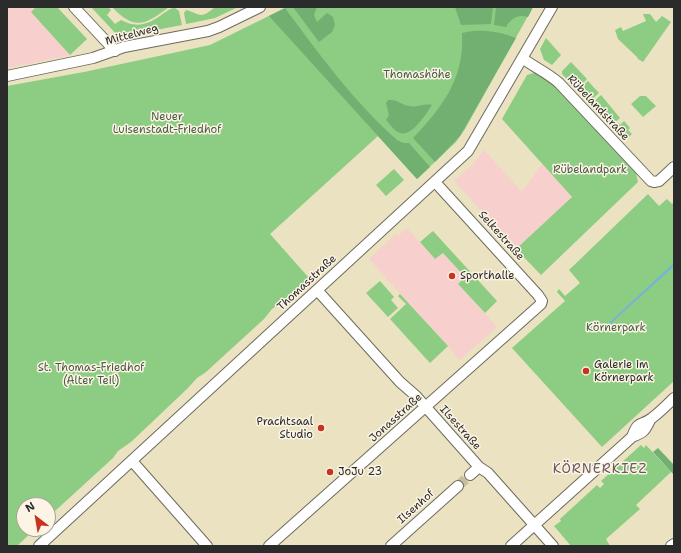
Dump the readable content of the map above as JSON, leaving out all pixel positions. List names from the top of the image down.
{
  "streets": {
    "street": [
      "Mittelweg",
      "Rübelandstraße",
      "Selkestraße",
      "Thomasstraße",
      "Jonasstraße",
      "Ilsestraße",
      "Ilsenhof"
    ]
  },
  "crossings": [
    ["Rübelandstraße", "Thomasstraße"],
    ["Selkestraße", "Thomasstraße"],
    ["Selkestraße", "Jonasstraße"],
    ["Thomasstraße", "Ilsestraße"],
    ["Jonasstraße", "Ilsestraße"]
  ],
  "districts": ["KÖRNERKIEZ"],
  "parks": [
    "Thomashöhe",
    "Neuer Luisenstadt-Friedhof",
    "Rübelandpark",
    "Körnerpark",
    "St. Thomas-Friedhof (Alter Teil)"
  ],
  "places": [
    "Sporthalle",
    "Galerie im Körnerpark",
    "Prachtsaal Studio",
    "JoJu 23"
  ],
  "north": "top left"
}
